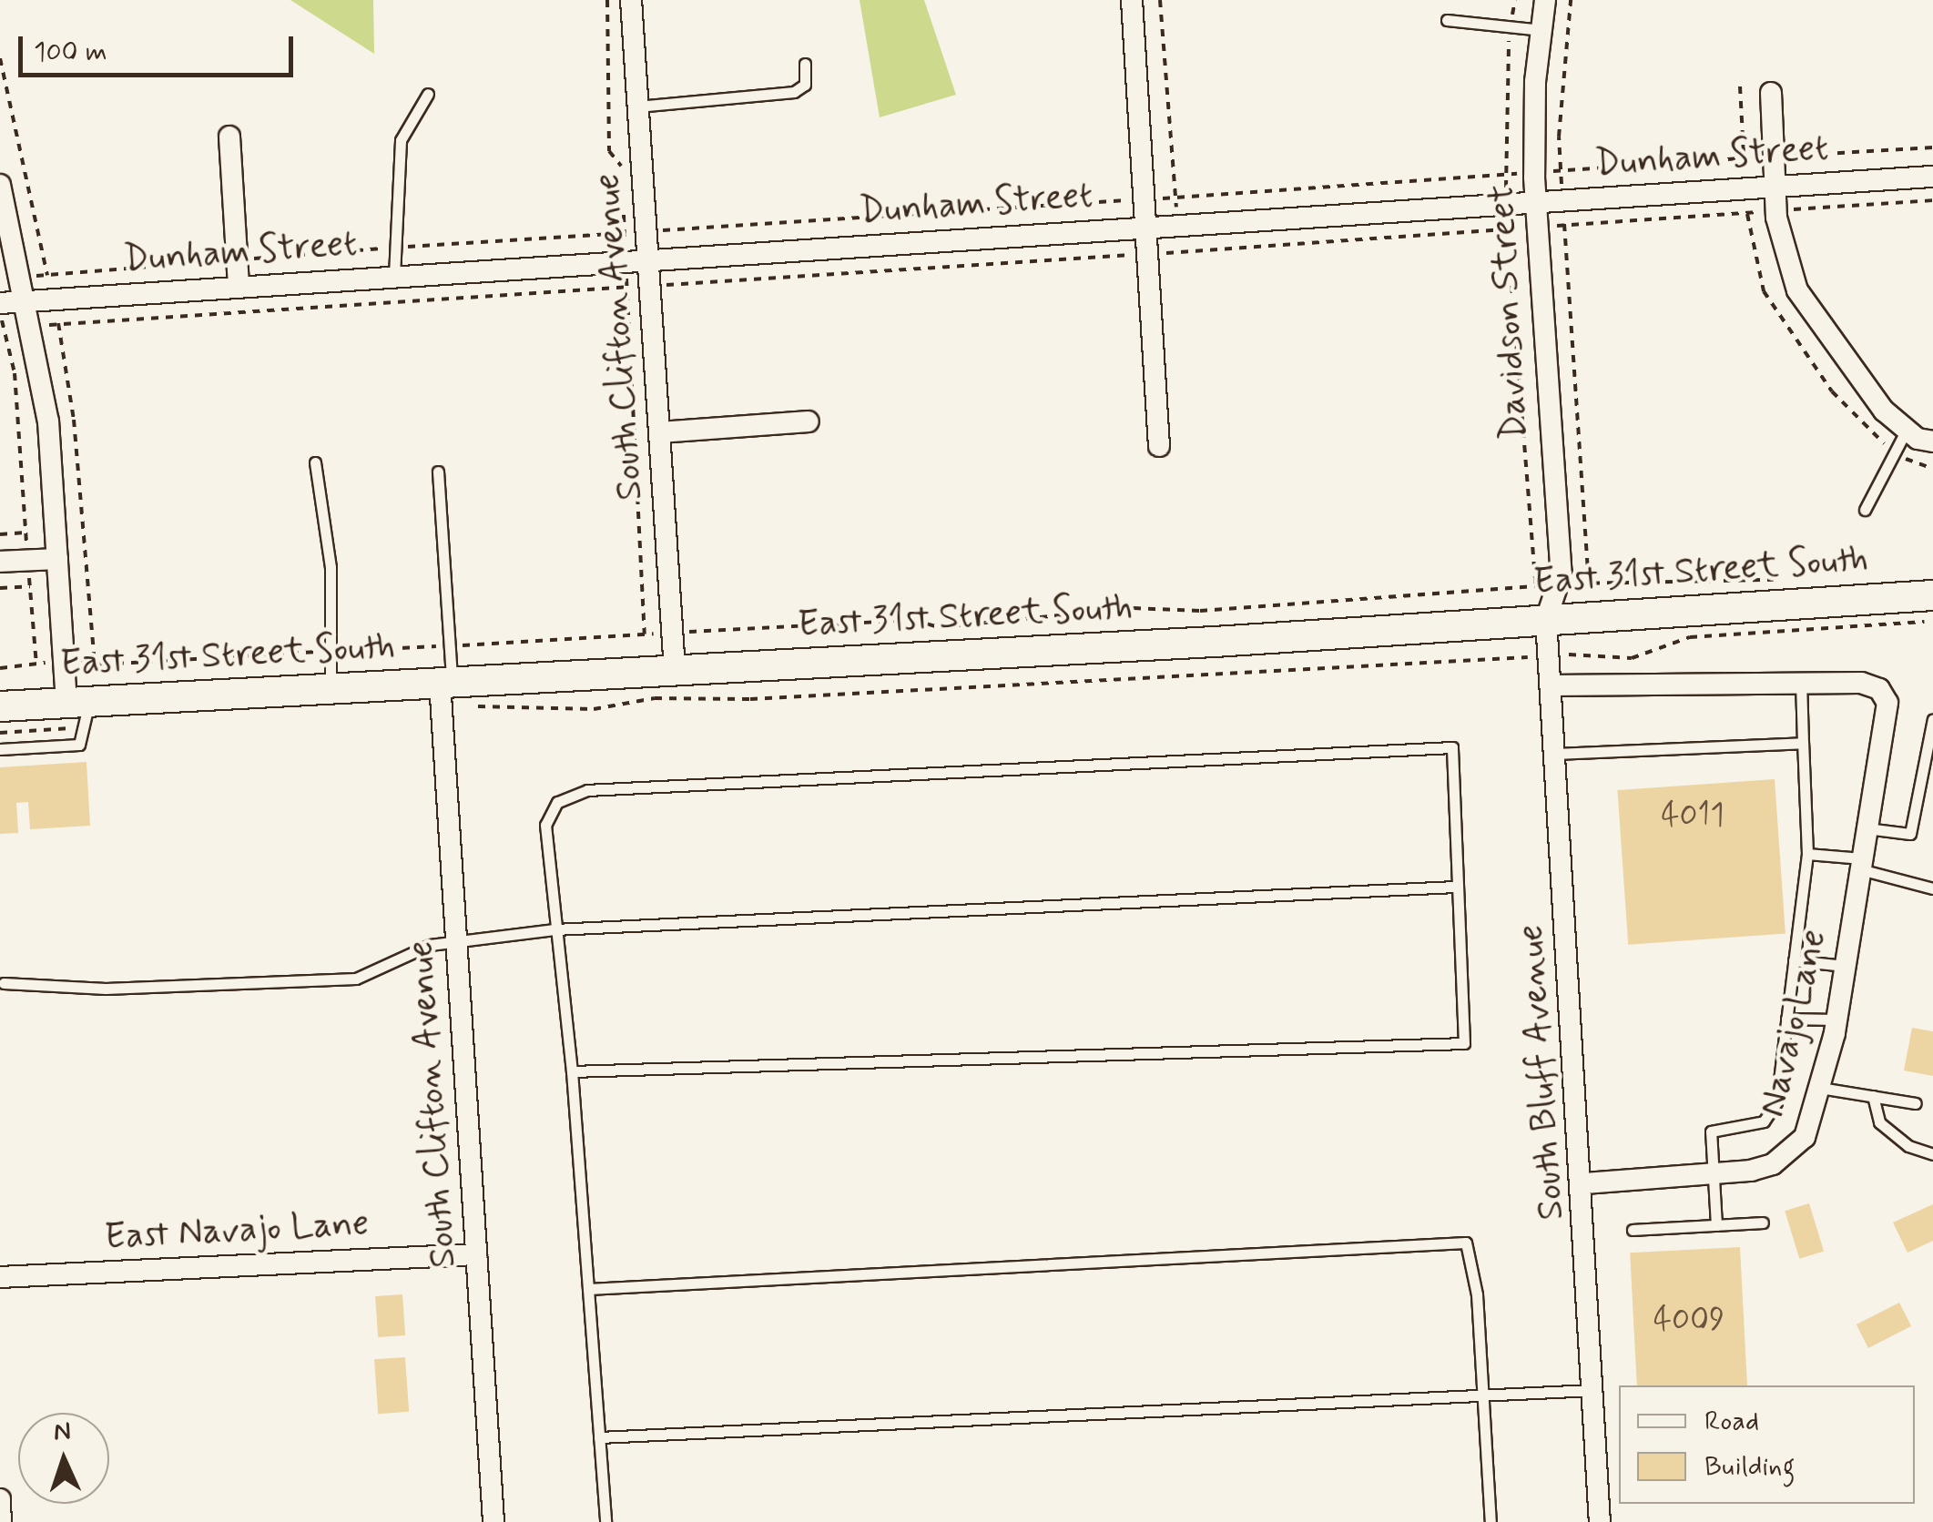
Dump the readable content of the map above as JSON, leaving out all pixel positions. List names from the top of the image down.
{
  "streets": {
    "street": [
      "Dunham Street",
      "Davidson Street",
      "South Clifton Avenue",
      "East 31st Street South",
      "Navajo Lane",
      "South Bluff Avenue",
      "East Navajo Lane"
    ]
  },
  "crossings": [
    ["Dunham Street", "Davidson Street"],
    ["Dunham Street", "South Clifton Avenue"],
    ["Davidson Street", "East 31st Street South"],
    ["Davidson Street", "South Bluff Avenue"],
    ["South Clifton Avenue", "East 31st Street South"],
    ["South Clifton Avenue", "East Navajo Lane"],
    ["East 31st Street South", "South Bluff Avenue"],
    ["Navajo Lane", "South Bluff Avenue"]
  ],
  "house_numbers": ["4011", "4009"],
  "legend": ["Road", "Building"],
  "scale_bar": "100 m",
  "north": "top"
}
